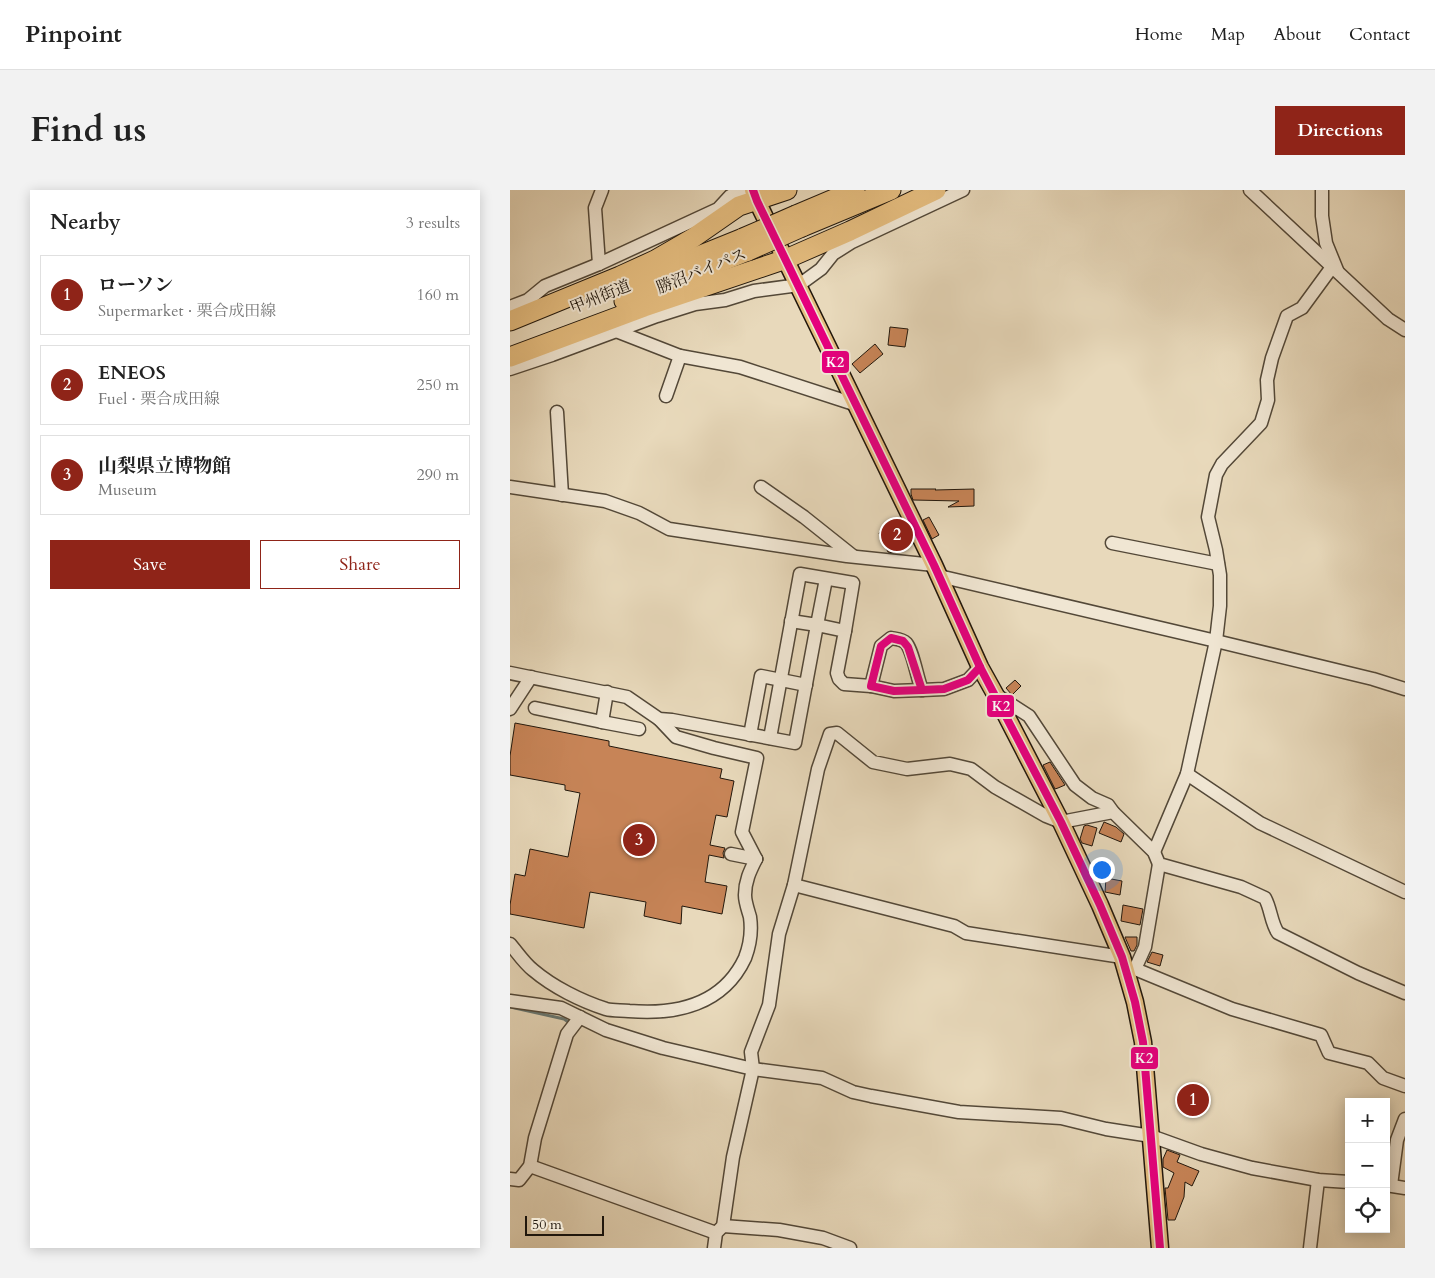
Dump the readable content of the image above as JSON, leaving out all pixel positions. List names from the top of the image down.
{
  "streets": {
    "highway": ["勝沼バイパス", "甲州街道"]
  },
  "crossings": [
    ["勝沼バイパス", "甲州街道"]
  ],
  "lines": ["transit line K2"],
  "scale_bar": "50 m",
  "page": {
    "header": "Pinpoint",
    "nav": [
      "Home",
      "Map",
      "About",
      "Contact"
    ],
    "title": "Find us",
    "buttons": [
      "Directions",
      ["Save", "Share"]
    ],
    "heading": ["Nearby", "3 results"],
    "list": [
      {
        "mark": "1",
        "name": "ローソン",
        "note": "Supermarket · 栗合成田線",
        "value": "160 m"
      },
      {
        "mark": "2",
        "name": "ENEOS",
        "note": "Fuel · 栗合成田線",
        "value": "250 m"
      },
      {
        "mark": "3",
        "name": "山梨県立博物館",
        "note": "Museum",
        "value": "290 m"
      }
    ],
    "pins": ["2", "3", "1"],
    "map_buttons": ["+", "−"],
    "scale": "50 m"
  }
}
